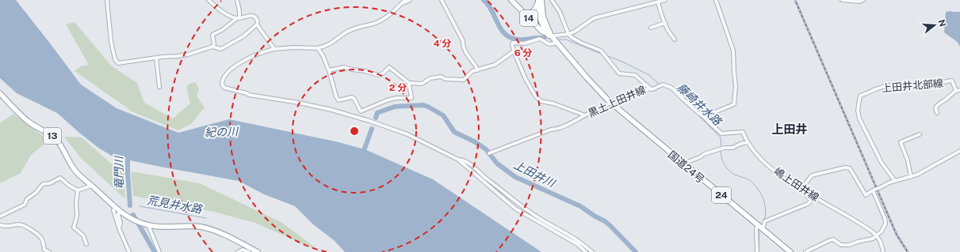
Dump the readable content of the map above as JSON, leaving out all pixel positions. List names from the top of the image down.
{
  "streets": {
    "highway": ["国道24号", "24"],
    "main road": ["14", "13"],
    "street": ["上田井北部線", "黒土上田井線", "嶋上田井線"]
  },
  "crossings": [
    ["14", "国道24号"],
    ["黒土上田井線", "嶋上田井線"]
  ],
  "districts": ["上田井"],
  "water": [
    "藤崎井水路",
    "紀の川",
    "竜門川",
    "上田井川",
    "荒見井水路"
  ],
  "north": "right",
  "rings": ["4 分", "6 分", "2 分"]
}
